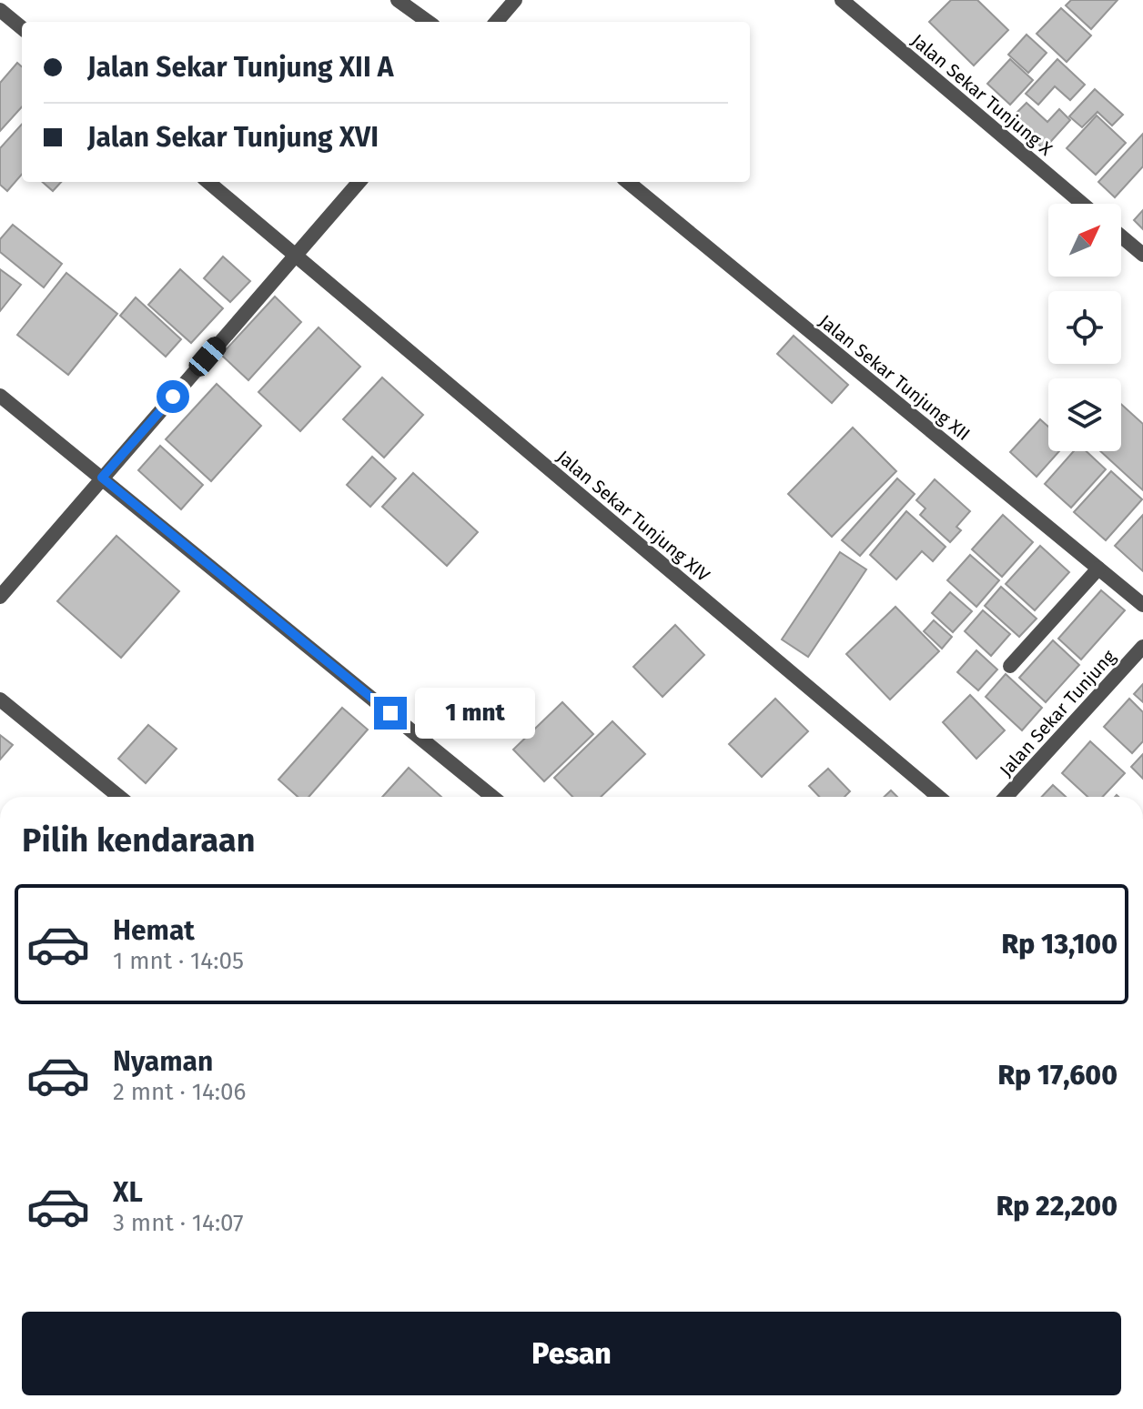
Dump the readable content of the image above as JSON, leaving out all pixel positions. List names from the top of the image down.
{
  "streets": {
    "street": [
      "Jalan Sekar Tunjung X",
      "Jalan Sekar Tunjung XII",
      "Jalan Sekar Tunjung XIV",
      "Jalan Sekar Tunjung"
    ]
  },
  "north": "top right",
  "page": {
    "banner": ["Jalan Sekar Tunjung XII A", "Jalan Sekar Tunjung XVI"],
    "bubble": "1 mnt",
    "heading": "Pilih kendaraan",
    "list": [
      {
        "name": "Hemat",
        "note": "1 mnt · 14:05",
        "value": "Rp 13,100"
      },
      {
        "name": "Nyaman",
        "note": "2 mnt · 14:06",
        "value": "Rp 17,600"
      },
      {
        "name": "XL",
        "note": "3 mnt · 14:07",
        "value": "Rp 22,200"
      }
    ],
    "buttons": "Pesan"
  }
}
